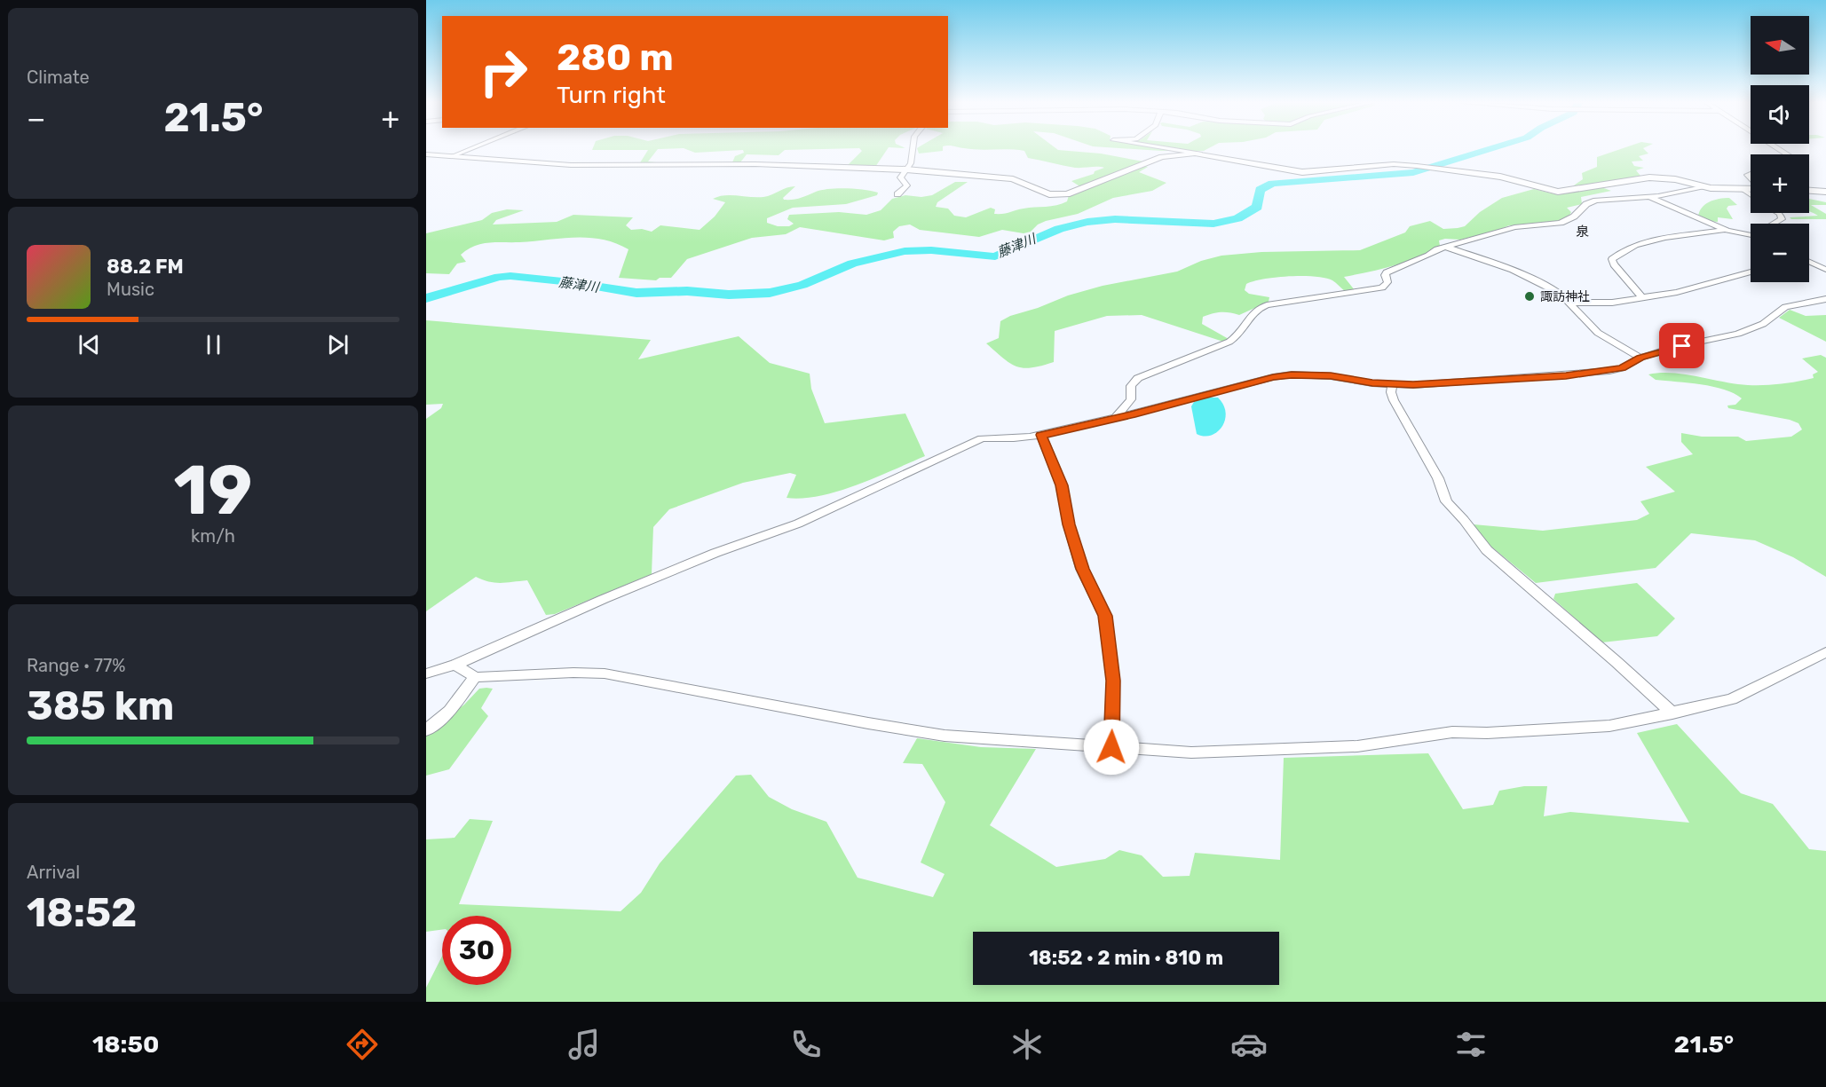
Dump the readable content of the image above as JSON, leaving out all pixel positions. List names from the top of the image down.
{
  "districts": ["泉"],
  "water": ["藤津川"],
  "places": ["諏訪神社"],
  "north": "left",
  "page": {
    "tile": [
      "Climate",
      ["19", "km/h"],
      ["Range · 77%", "385 km"],
      ["Arrival", "18:52"]
    ],
    "map_buttons": ["+", "−"],
    "turn": ["280 m", "Turn right"],
    "heat": ["−", "21.5°", "+"],
    "song": ["88.2 FM", "Music"],
    "limit": "30",
    "trip": "18:52 · 2 min · 810 m",
    "tabs": ["18:50", "21.5°"]
  }
}
